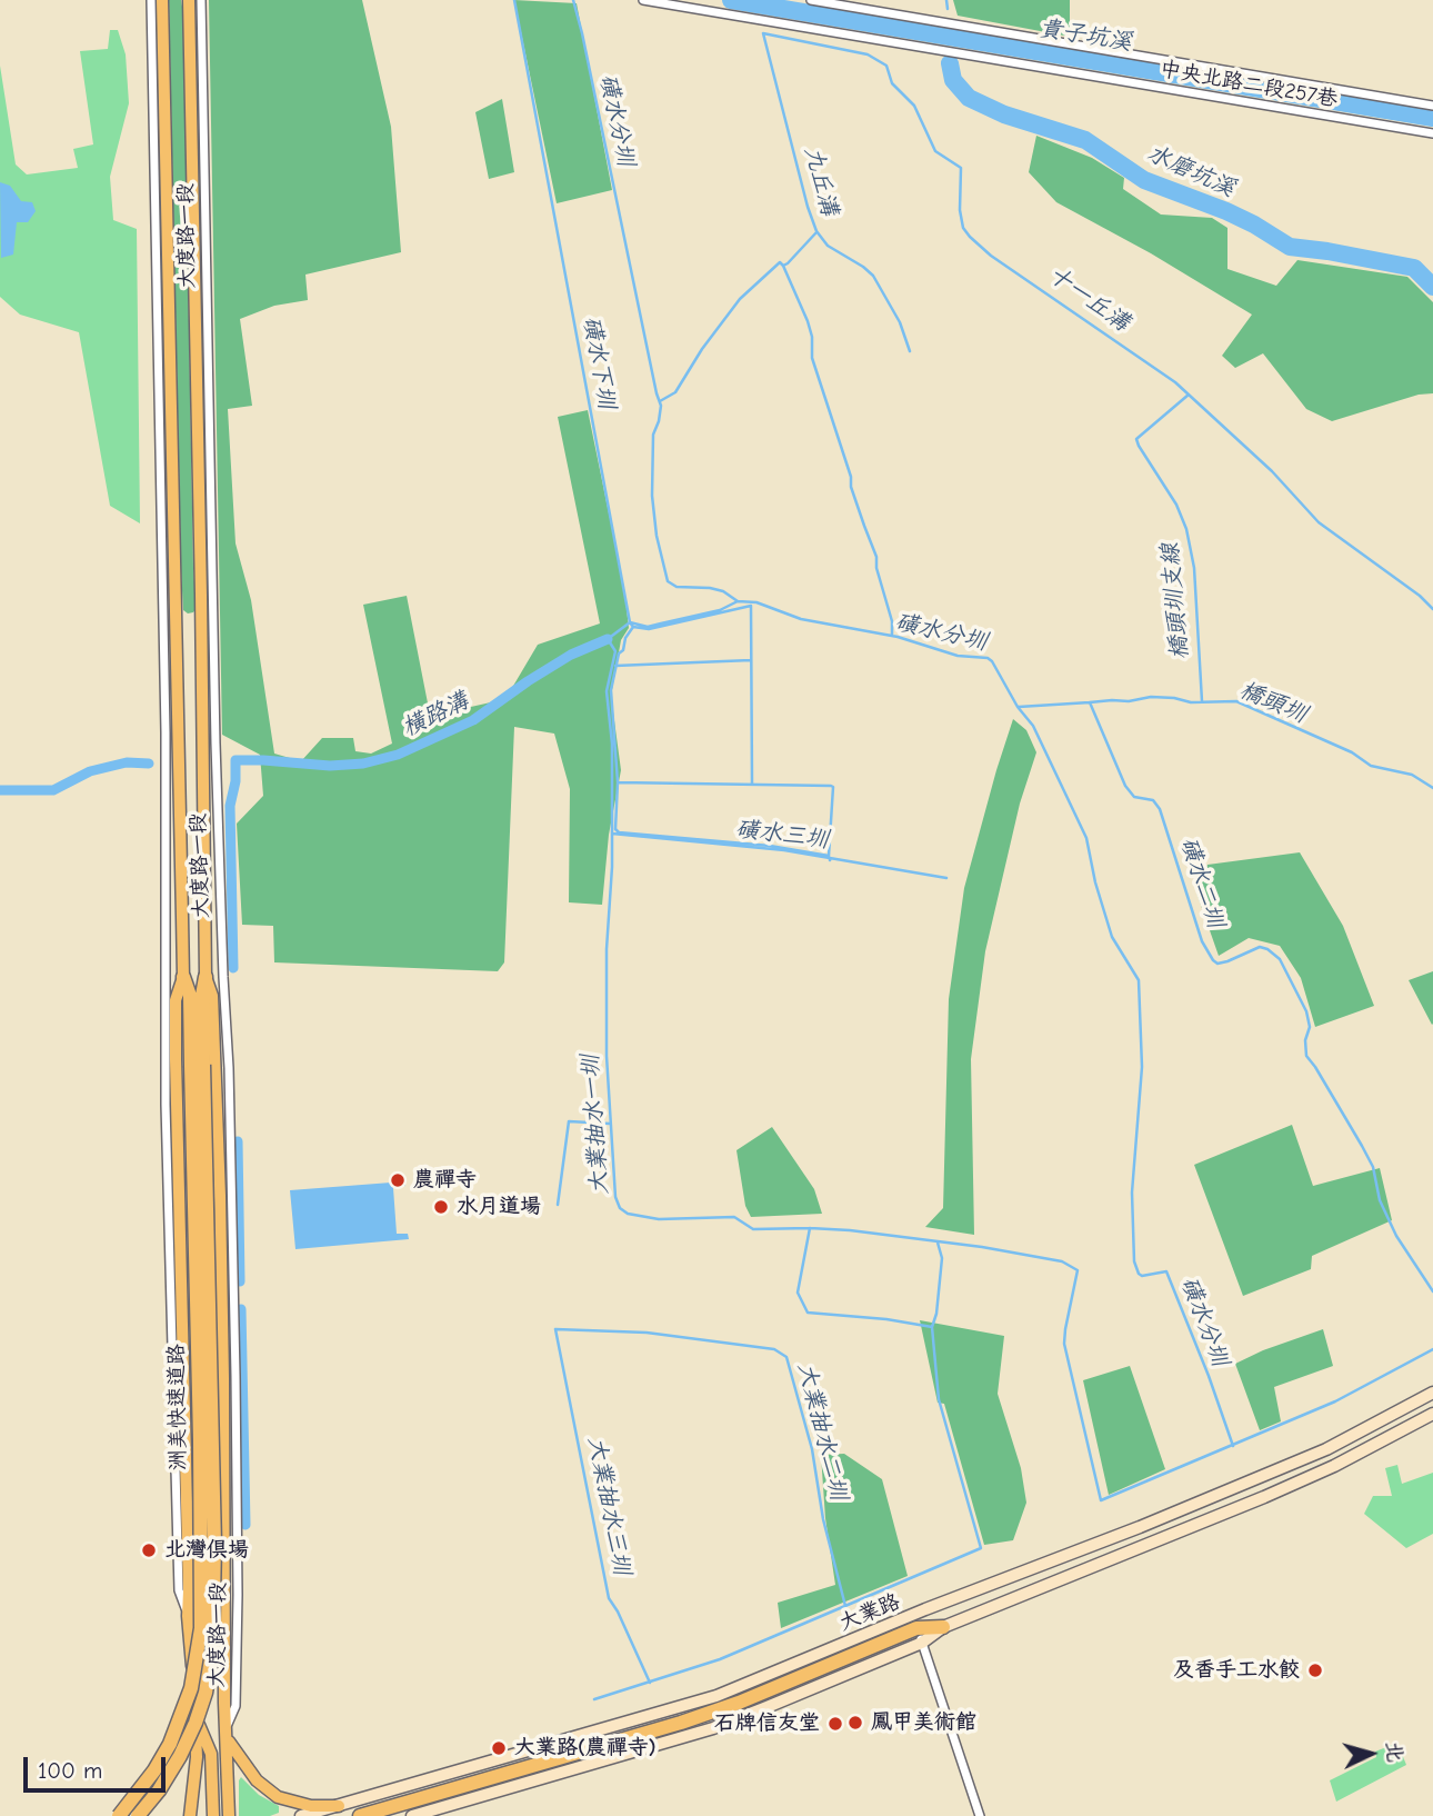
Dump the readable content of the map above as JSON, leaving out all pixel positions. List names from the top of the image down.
{
  "streets": {
    "highway": ["洲美快速道路"],
    "main road": ["大度路一段", "大業路"],
    "street": ["中央北路二段257巷"]
  },
  "crossings": [
    ["大度路一段", "洲美快速道路"]
  ],
  "water": [
    "貴子坑溪",
    "磺水分圳",
    "水磨坑溪",
    "九丘溝",
    "十一丘溝",
    "磺水下圳",
    "橋頭圳支線",
    "橋頭圳",
    "橫路溝",
    "磺水三圳",
    "磺水二圳",
    "大業抽水一圳",
    "大業抽水二圳",
    "大業抽水三圳"
  ],
  "places": [
    "農禪寺",
    "水月道場",
    "北灣俱場",
    "及香手工水餃",
    "鳳甲美術館",
    "石牌信友堂",
    "大業路(農禪寺)"
  ],
  "scale_bar": "100 m",
  "north": "right"
}
